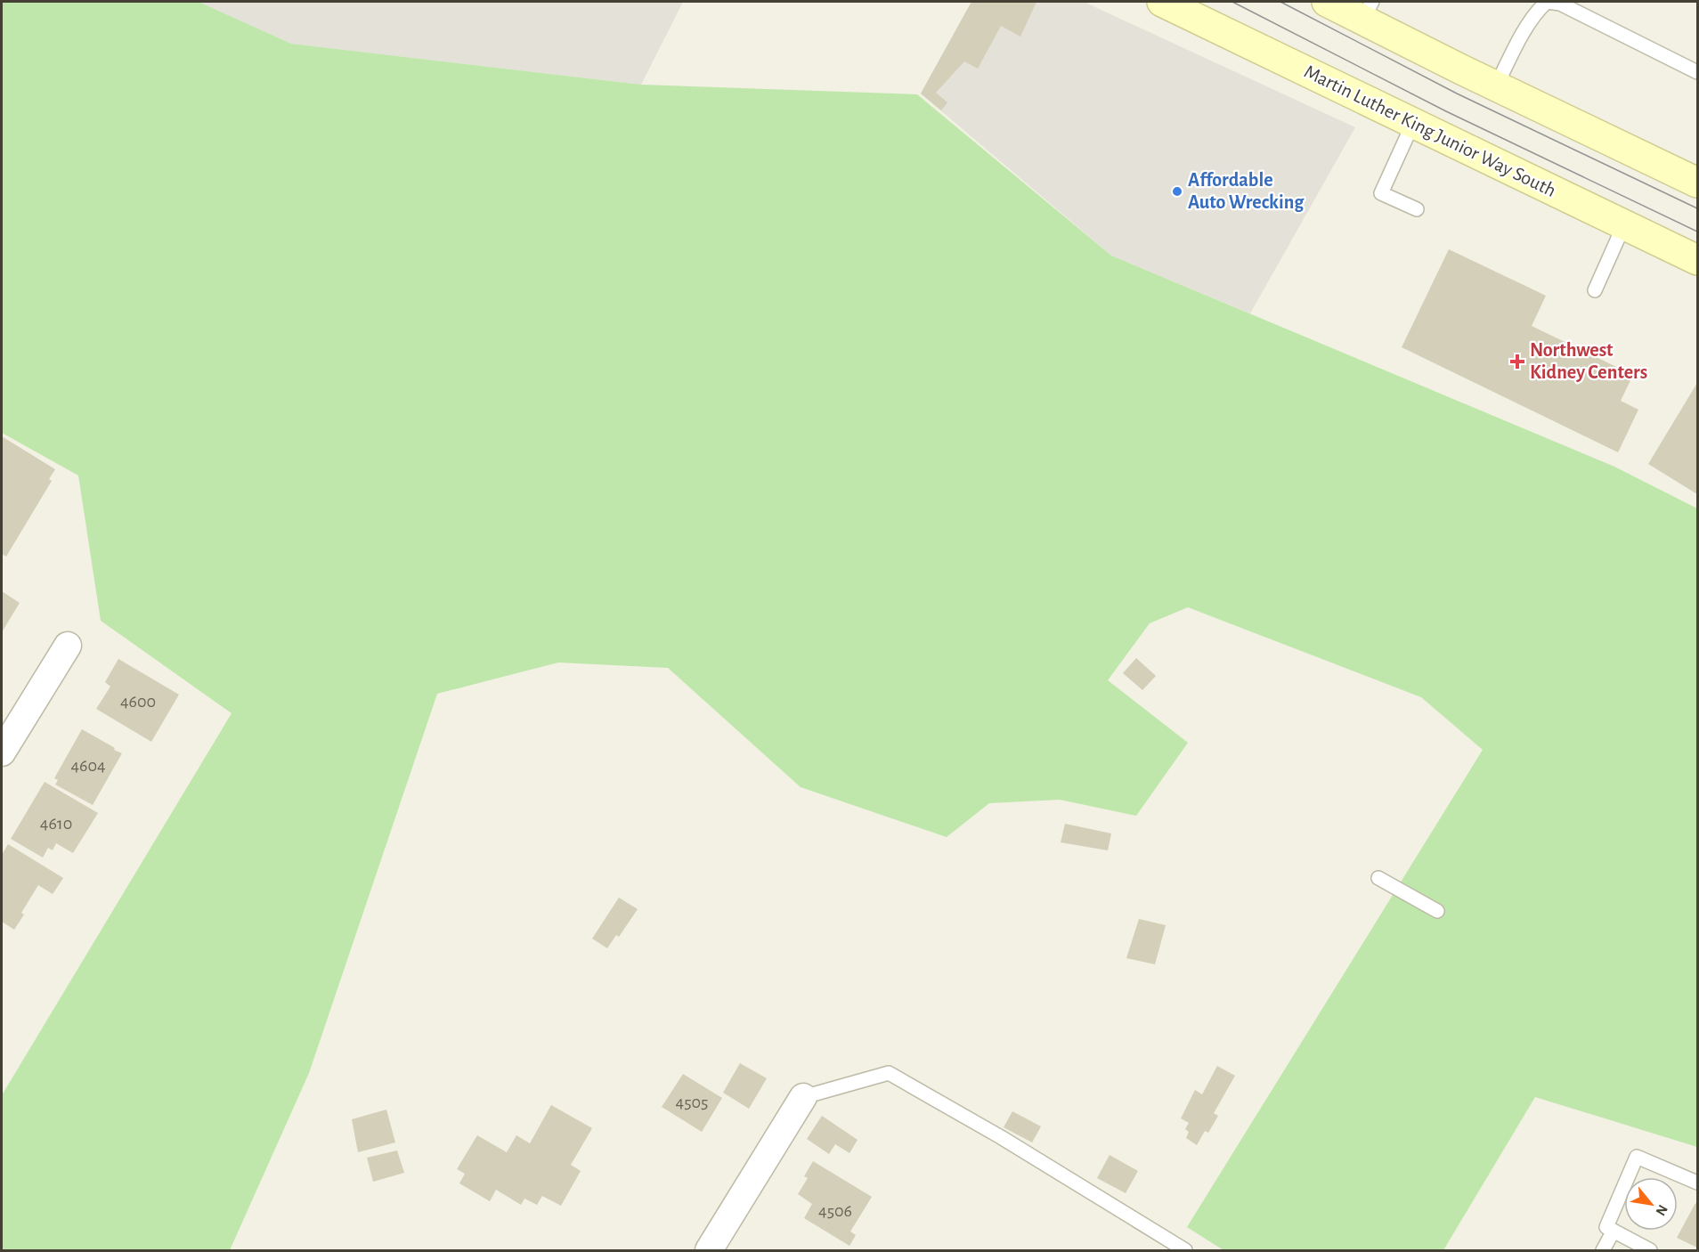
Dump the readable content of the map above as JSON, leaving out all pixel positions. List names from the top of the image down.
{
  "streets": {
    "main road": ["Martin Luther King Junior Way South"]
  },
  "places": {
    "other": ["Affordable Auto Wrecking"],
    "health": ["Northwest Kidney Centers"]
  },
  "house_numbers": [
    "4600",
    "4604",
    "4610",
    "4505",
    "4506"
  ],
  "north": "bottom right"
}
